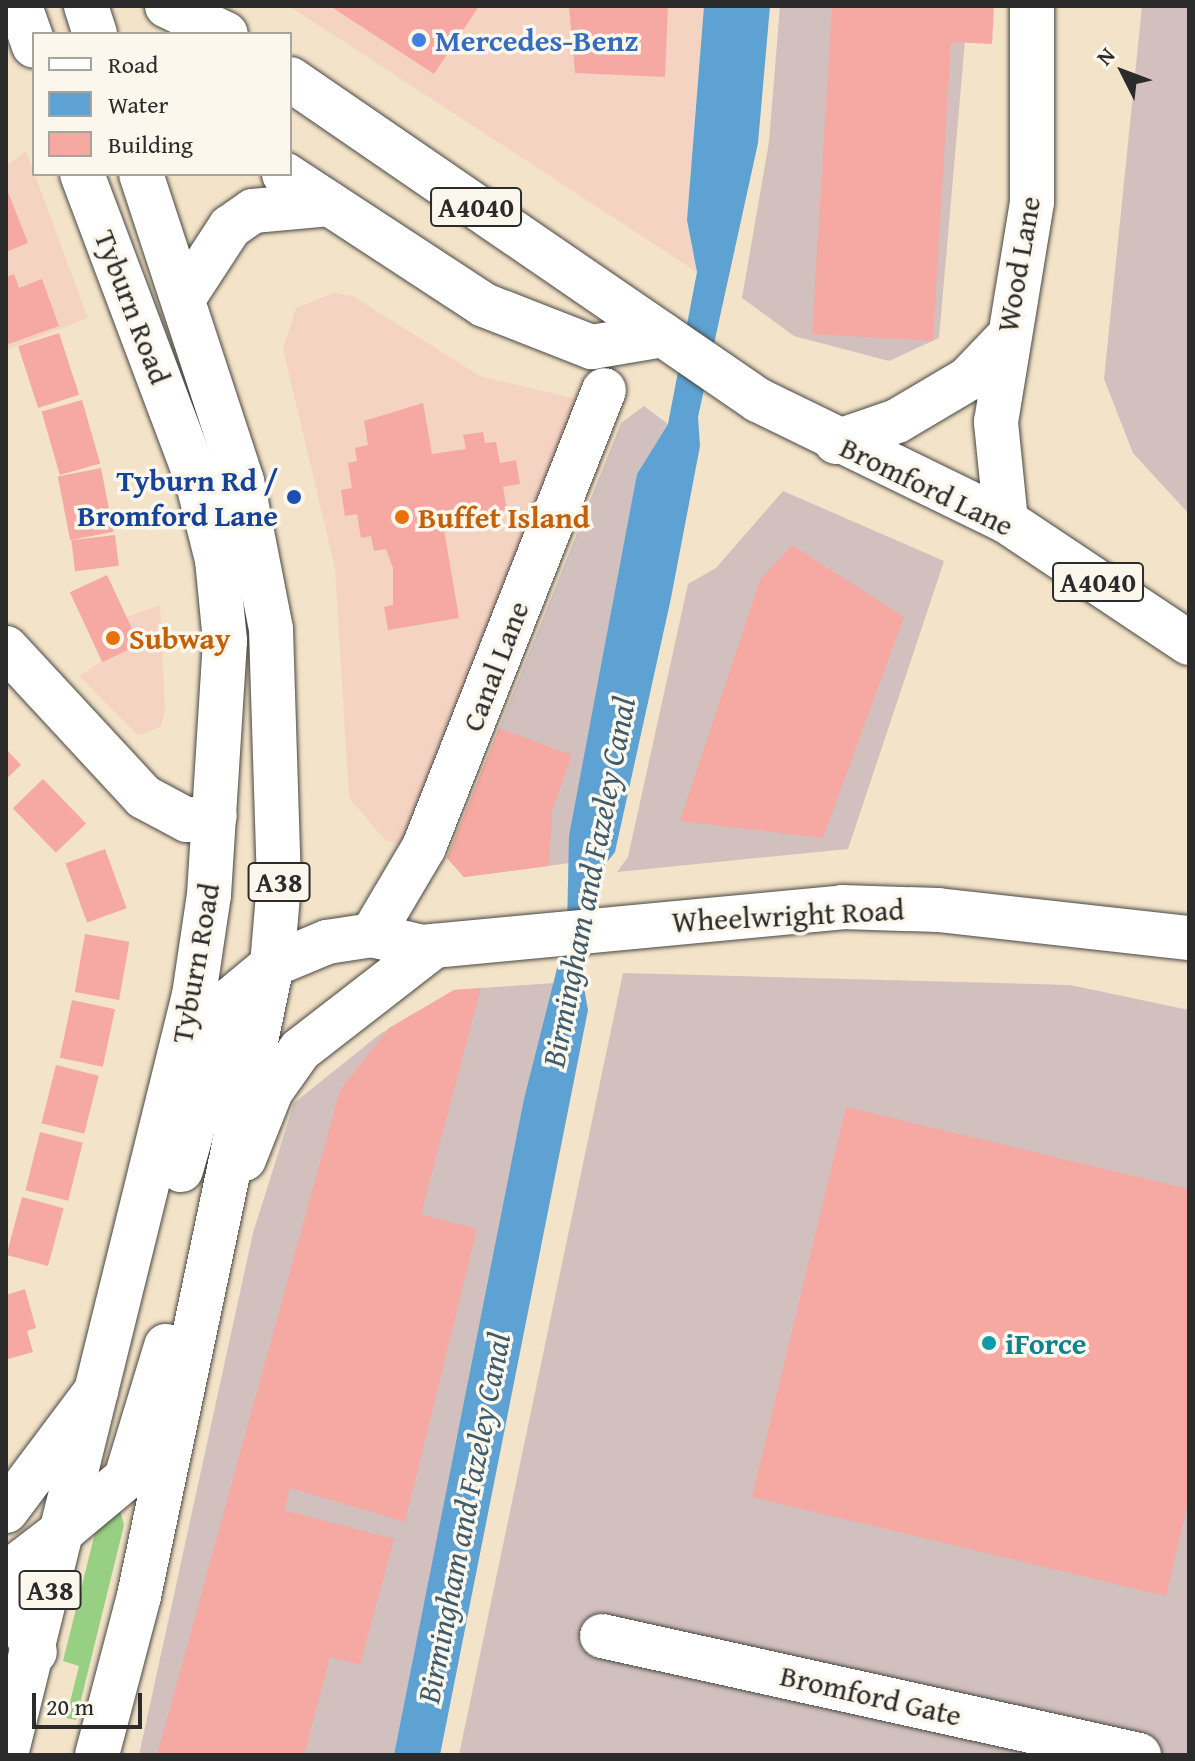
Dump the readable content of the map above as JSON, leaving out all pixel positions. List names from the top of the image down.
{
  "streets": {
    "main road": [
      "A4040",
      "Wood Lane",
      "Tyburn Road",
      "Bromford Lane",
      "Canal Lane",
      "A38",
      "Wheelwright Road",
      "Bromford Gate"
    ]
  },
  "crossings": [
    ["A4040", "Bromford Lane"],
    ["Wood Lane", "Bromford Lane"],
    ["Tyburn Road", "Wheelwright Road"],
    ["Canal Lane", "Wheelwright Road"]
  ],
  "water": ["Birmingham and Fazeley Canal"],
  "places": [
    "Mercedes-Benz",
    "Tyburn Rd / Bromford Lane",
    "Buffet Island",
    "Subway",
    "iForce"
  ],
  "legend": ["Road", "Water", "Building"],
  "scale_bar": "20 m",
  "north": "top left"
}
